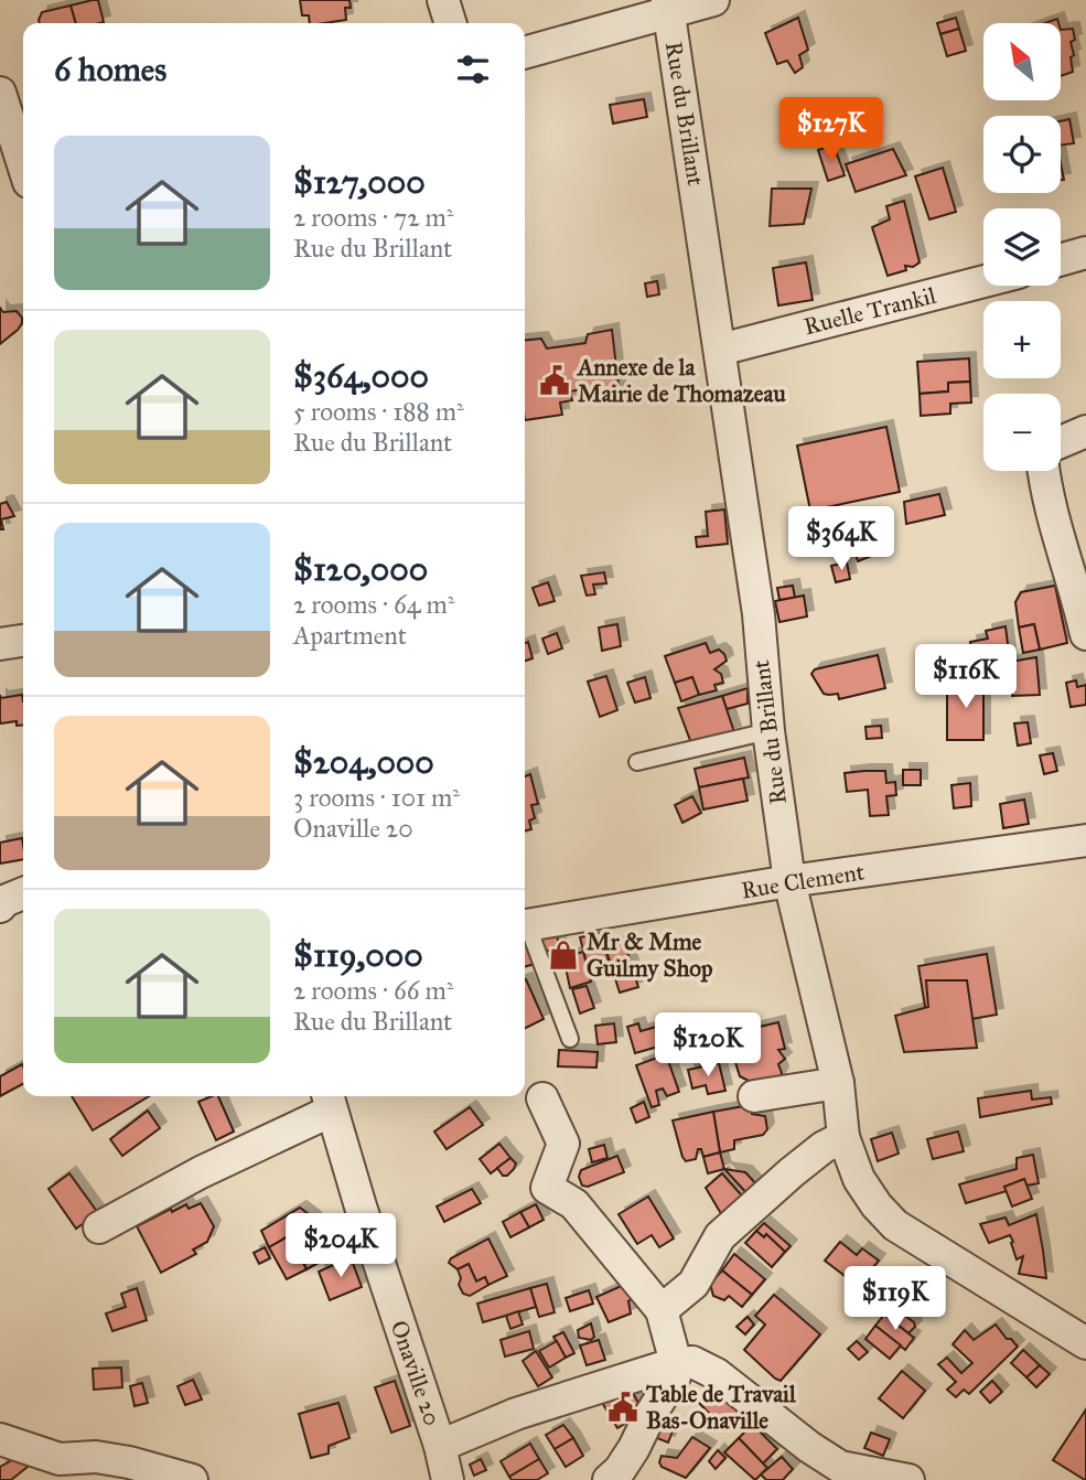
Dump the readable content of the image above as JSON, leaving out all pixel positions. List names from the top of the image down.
{
  "streets": {
    "street": [
      "Rue du Brillant",
      "Ruelle Trankil",
      "Rue Clement",
      "Onaville 20"
    ]
  },
  "crossings": [
    ["Rue du Brillant", "Ruelle Trankil"],
    ["Rue du Brillant", "Rue Clement"]
  ],
  "places": {
    "public building": ["Annexe de la Mairie de Thomazeau", "Table de Travail Bas-Onaville"],
    "shop": ["Mr & Mme Guilmy Shop"]
  },
  "north": "top left",
  "page": {
    "map_buttons": ["+", "−"],
    "heading": "6 homes",
    "price": [
      "$127K",
      "$364K",
      "$116K",
      "$120K",
      "$204K",
      "$119K"
    ],
    "list": [
      {
        "name": "$127,000",
        "note": "2 rooms · 72 m² · Rue du Brillant"
      },
      {
        "name": "$364,000",
        "note": "5 rooms · 188 m² · Rue du Brillant"
      },
      {
        "name": "$120,000",
        "note": "2 rooms · 64 m² · Apartment"
      },
      {
        "name": "$204,000",
        "note": "3 rooms · 101 m² · Onaville 20"
      },
      {
        "name": "$119,000",
        "note": "2 rooms · 66 m² · Rue du Brillant"
      }
    ]
  }
}
